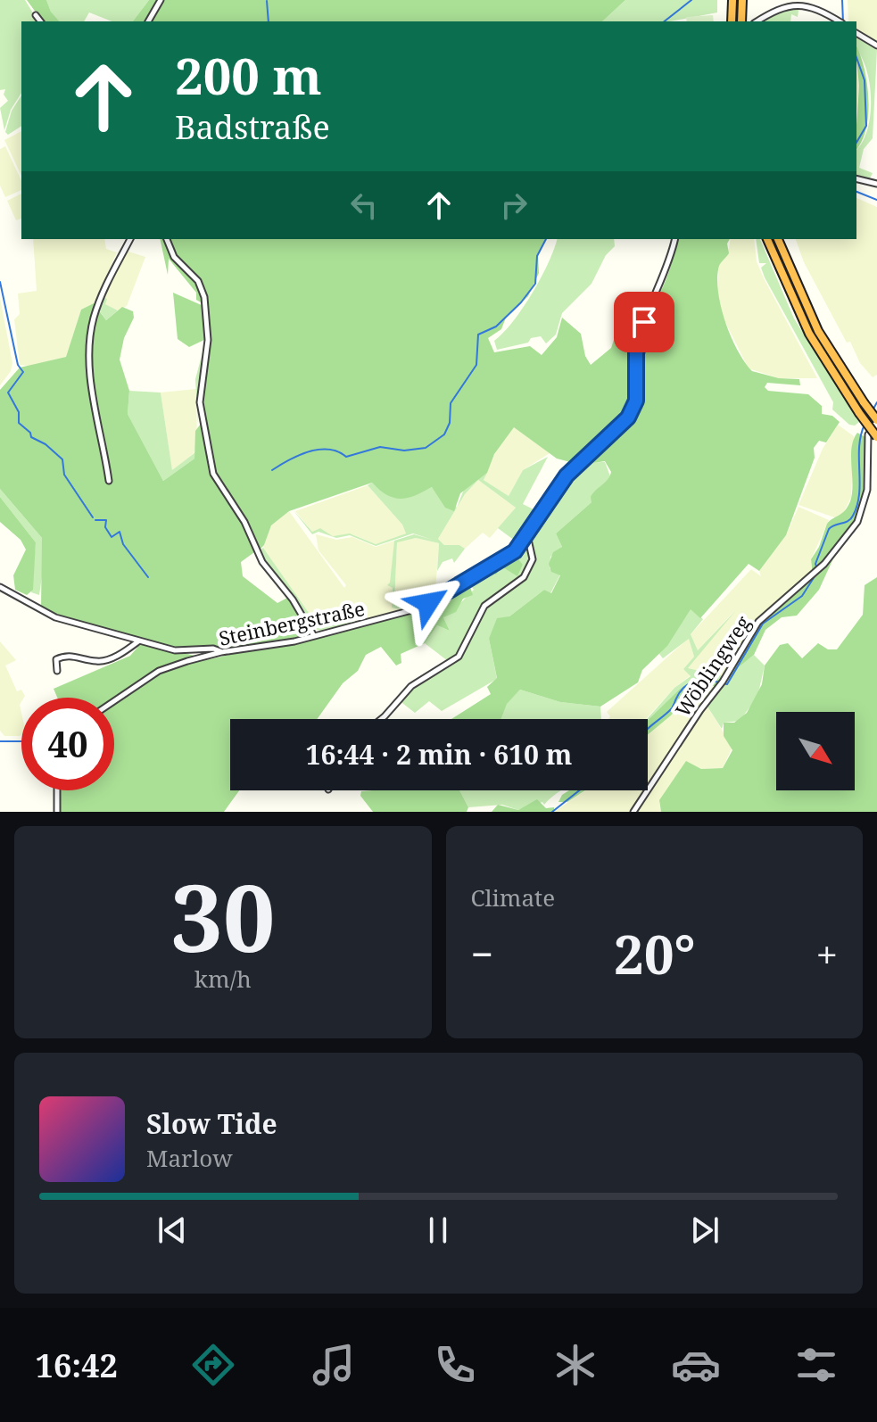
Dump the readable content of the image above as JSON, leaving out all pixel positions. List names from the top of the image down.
{
  "streets": {
    "street": ["Steinbergstraße", "Wöblingweg"]
  },
  "north": "bottom right",
  "page": {
    "turn": ["200 m", "Badstraße"],
    "limit": "40",
    "trip": "16:44 · 2 min · 610 m",
    "tile": [
      ["30", "km/h"],
      "Climate"
    ],
    "heat": ["−", "20°", "+"],
    "song": ["Slow Tide", "Marlow"],
    "tabs": "16:42"
  }
}
